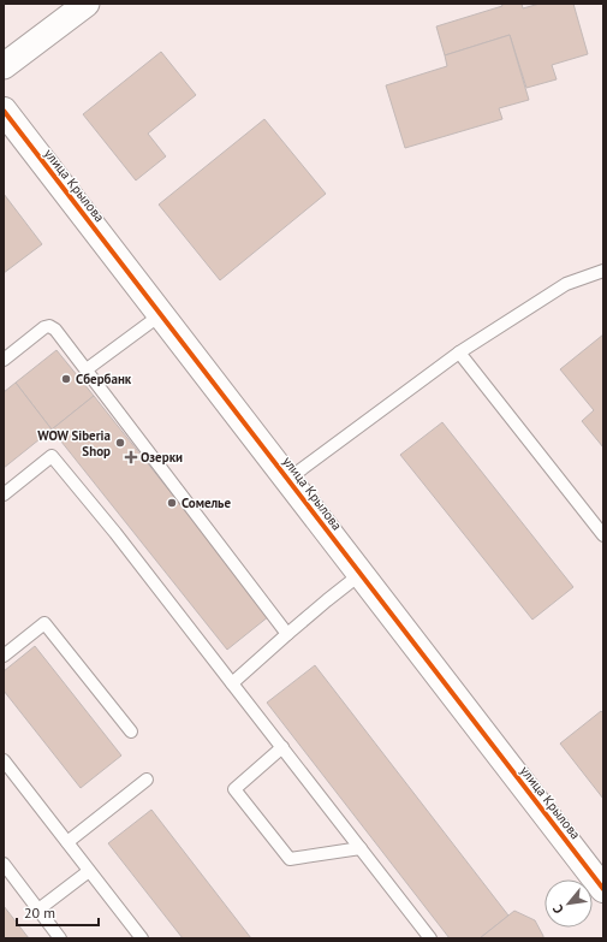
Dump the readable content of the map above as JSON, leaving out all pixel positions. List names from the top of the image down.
{
  "streets": {
    "street": ["улица Крылова"]
  },
  "places": {
    "other": ["Сбербанк", "WOW Siberia Shop", "Сомелье"],
    "health": ["Озерки"]
  },
  "scale_bar": "20 m",
  "north": "bottom left"
}
